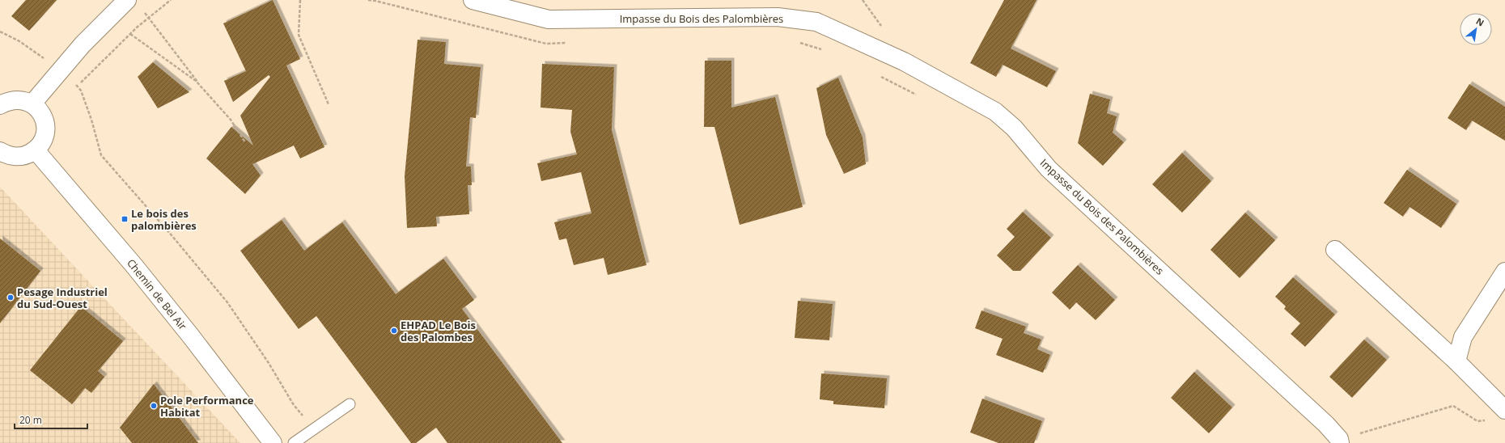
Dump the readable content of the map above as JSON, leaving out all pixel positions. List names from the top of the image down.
{
  "streets": {
    "street": ["Impasse du Bois des Palombières", "Chemin de Bel Air"]
  },
  "places": {
    "transit": ["Le bois des palombières"],
    "other": ["Pesage Industriel du Sud-Ouest", "EHPAD Le Bois des Palombes", "Pole Performance Habitat"]
  },
  "scale_bar": "20 m",
  "north": "top right"
}
